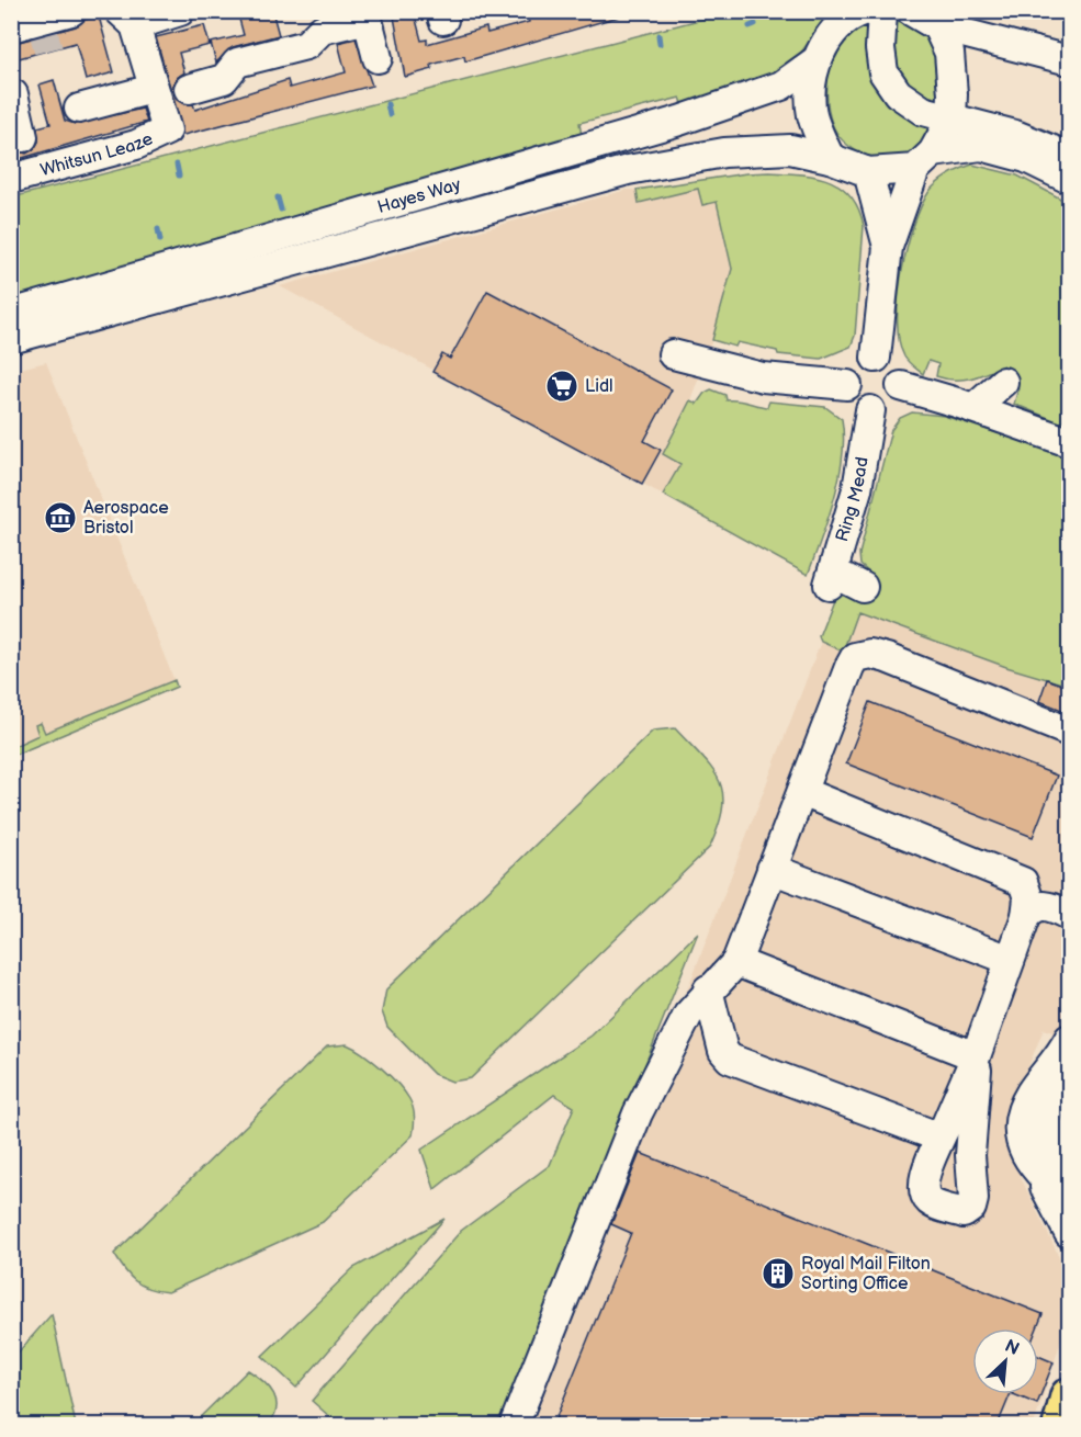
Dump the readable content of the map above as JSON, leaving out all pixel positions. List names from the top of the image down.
{
  "streets": {
    "street": ["Whitsun Leaze", "Hayes Way", "Ring Mead"]
  },
  "places": {
    "supermarket": ["Lidl"],
    "museum": ["Aerospace Bristol"],
    "building": ["Royal Mail Filton Sorting Office"]
  },
  "north": "top right"
}
